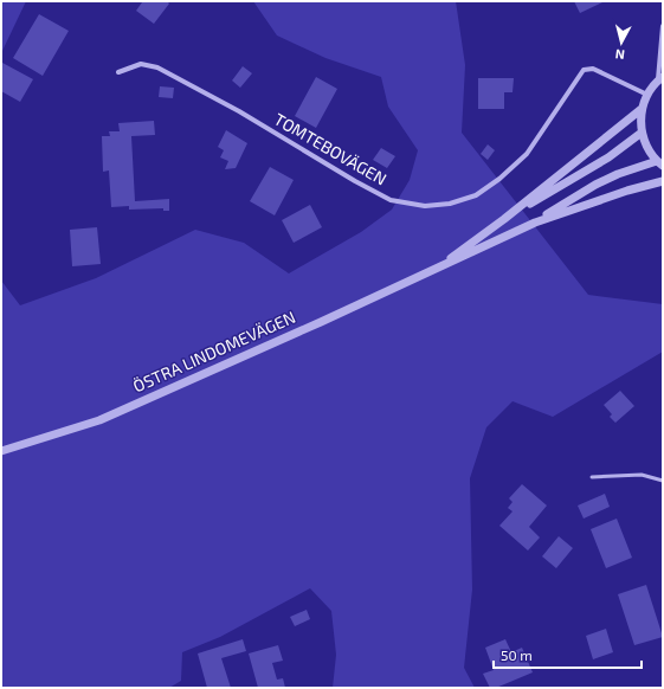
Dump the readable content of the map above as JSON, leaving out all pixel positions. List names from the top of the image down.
{
  "streets": {
    "street": ["TOMTEBOVÄGEN", "ÖSTRA LINDOMEVÄGEN"]
  },
  "scale_bar": "50 m",
  "north": "bottom"
}
